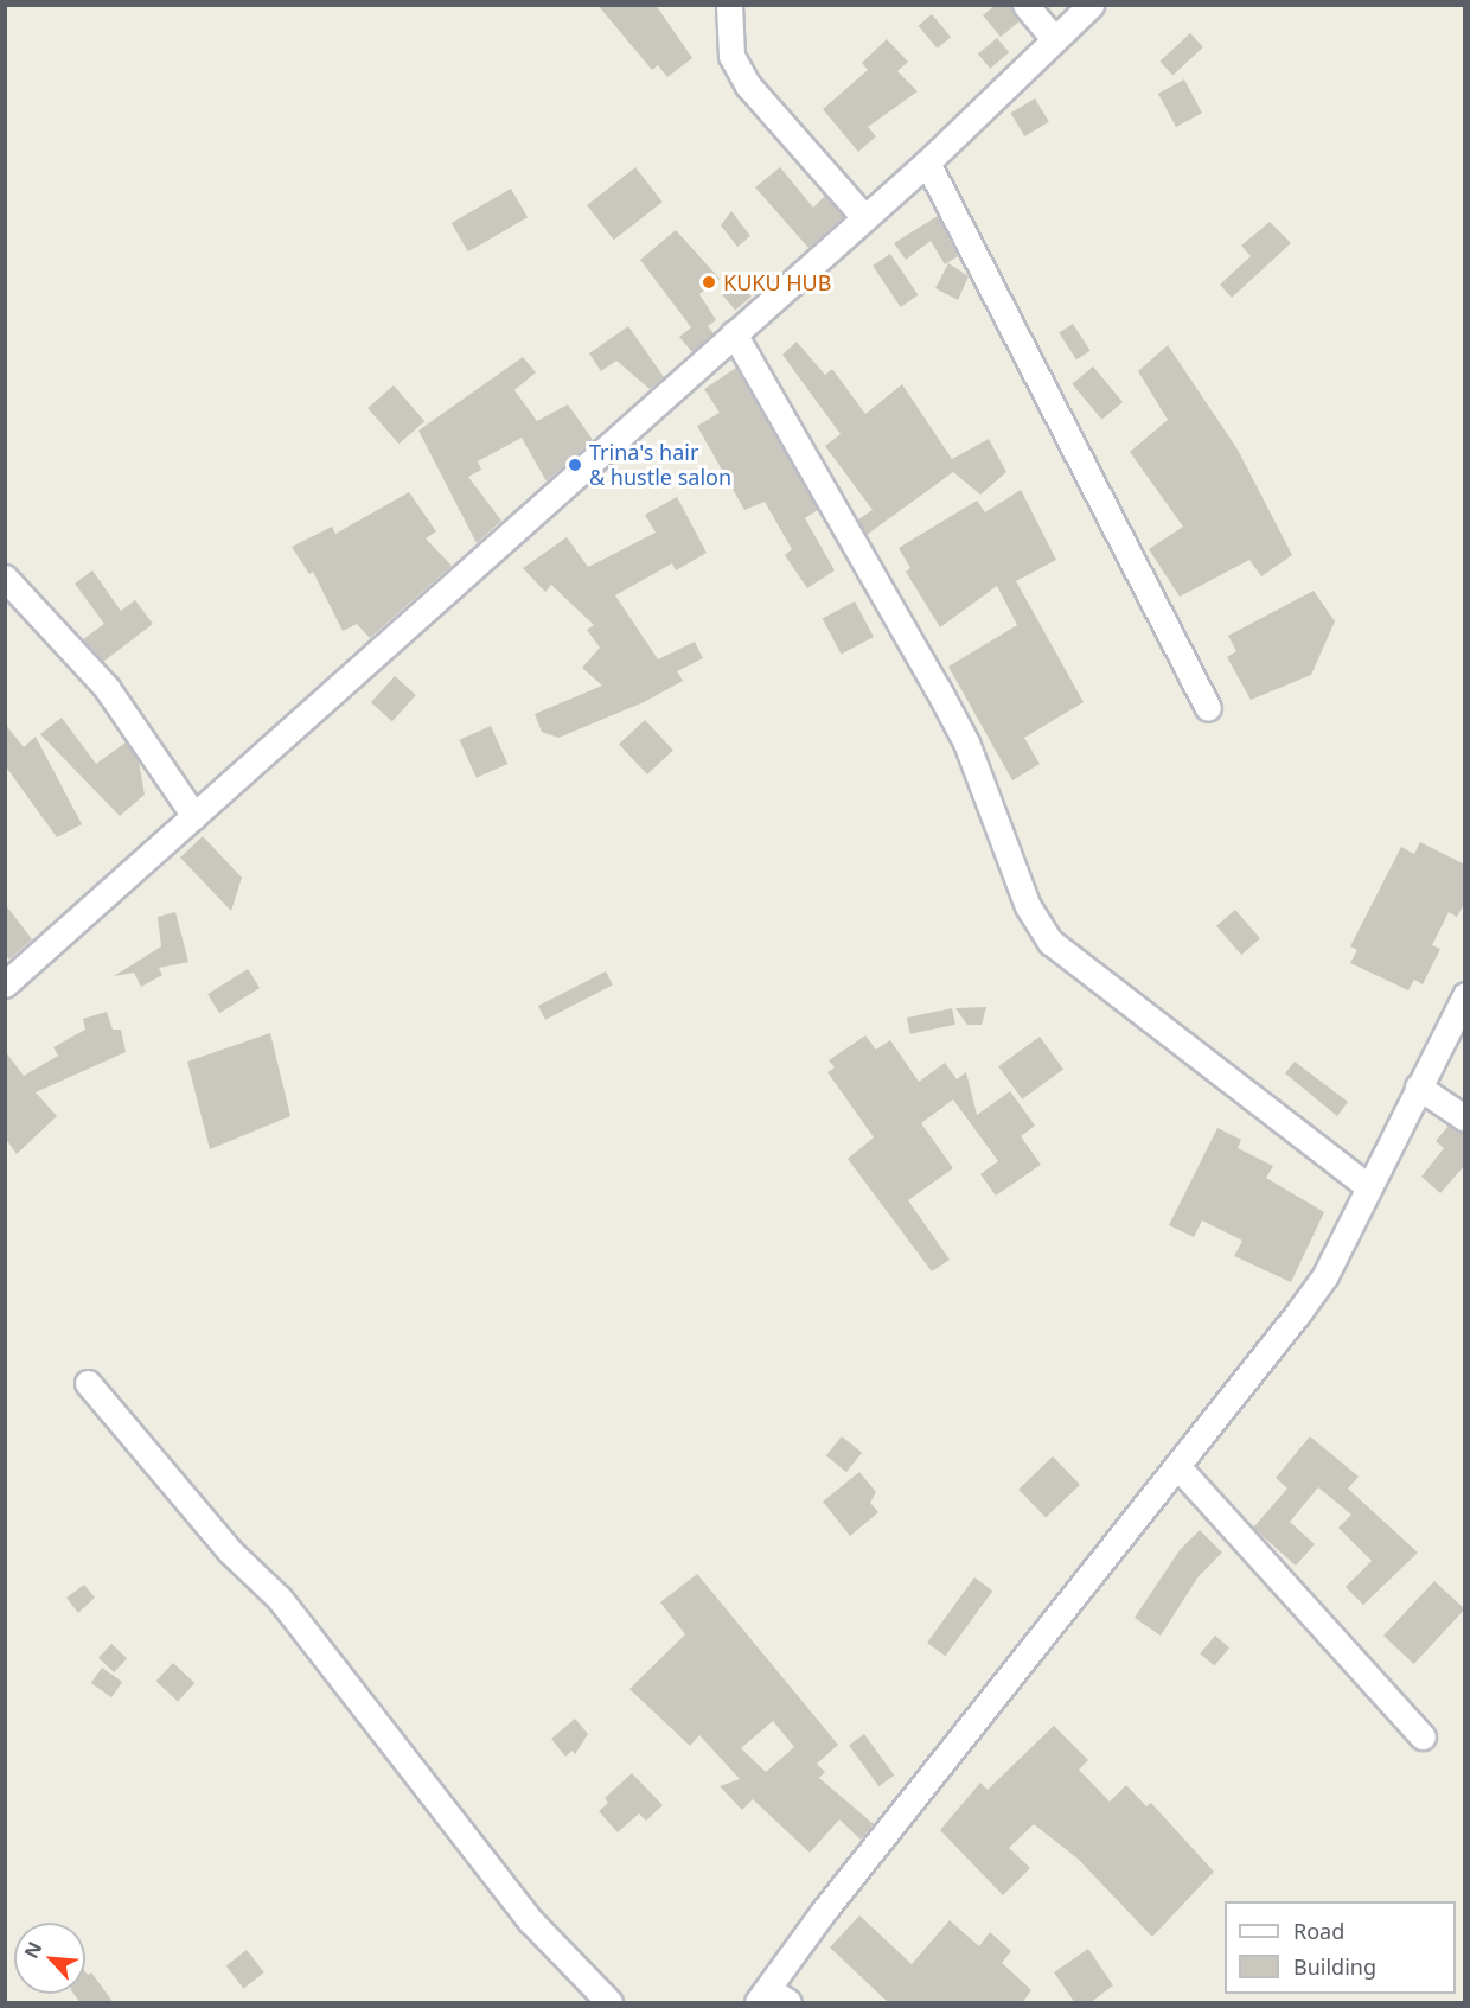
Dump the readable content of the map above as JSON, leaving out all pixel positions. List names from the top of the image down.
{
  "places": ["KUKU HUB", "Trina's hair & hustle salon"],
  "legend": ["Road", "Building"],
  "north": "top left"
}
